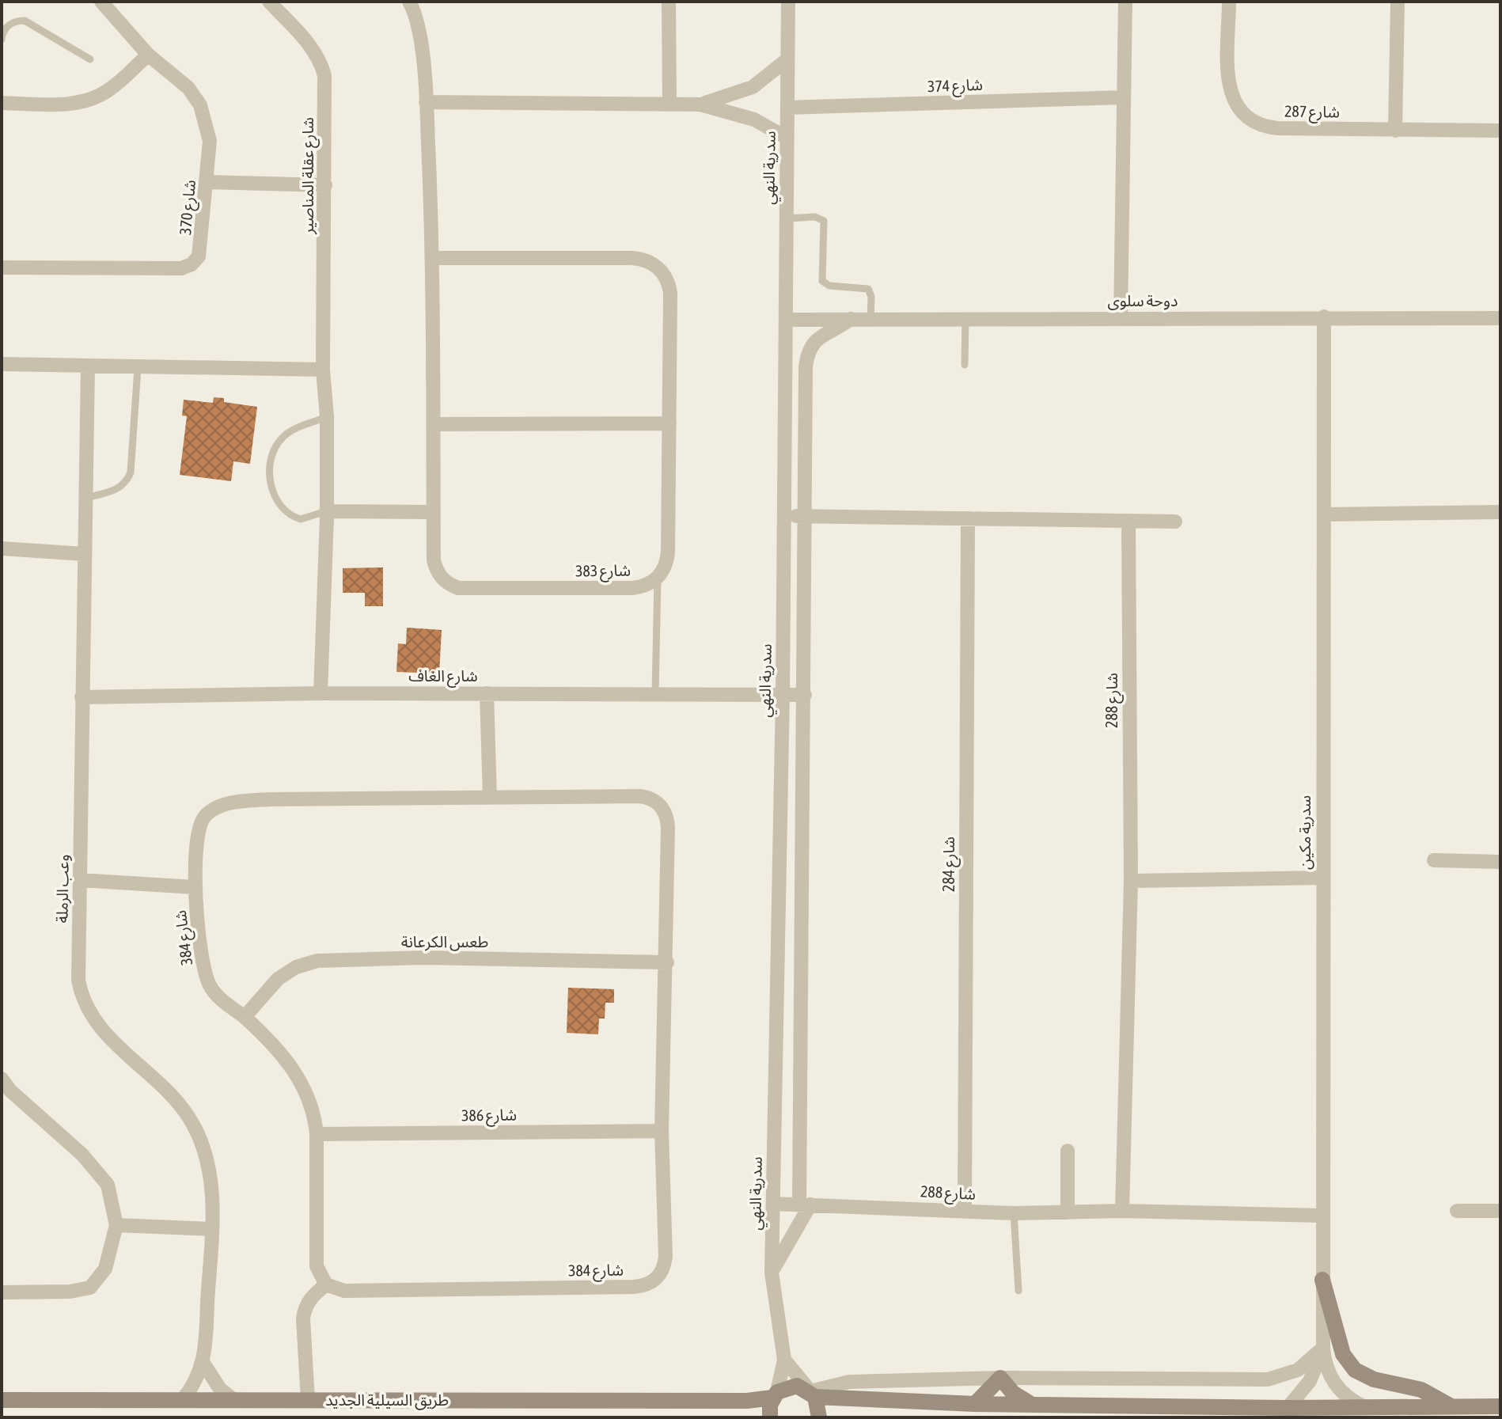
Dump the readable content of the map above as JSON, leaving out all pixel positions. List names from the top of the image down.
{
  "streets": {
    "street": [
      "شارع 374",
      "شارع 287",
      "سدرية النهي",
      "شارع عقلة المناصير",
      "شارع 370",
      "دوحة سلوى",
      "شارع 383",
      "شارع الغاف",
      "شارع 288",
      "سدرية مكين",
      "شارع 284",
      "وعب الرملة",
      "شارع 384",
      "طعس الكرعانة",
      "شارع 386",
      "طريق السيلية الجديد"
    ]
  },
  "crossings": [
    ["شارع 374", "سدرية النهي"],
    ["سدرية النهي", "دوحة سلوى"],
    ["سدرية النهي", "شارع الغاف"],
    ["سدرية النهي", "شارع 288"],
    ["سدرية النهي", "طريق السيلية الجديد"],
    ["شارع عقلة المناصير", "شارع الغاف"],
    ["دوحة سلوى", "سدرية مكين"],
    ["شارع الغاف", "وعب الرملة"],
    ["شارع 288", "سدرية مكين"],
    ["شارع 288", "شارع 284"],
    ["سدرية مكين", "طريق السيلية الجديد"],
    ["وعب الرملة", "شارع 384"],
    ["وعب الرملة", "طريق السيلية الجديد"],
    ["شارع 384", "طعس الكرعانة"],
    ["شارع 384", "شارع 386"]
  ]
}
